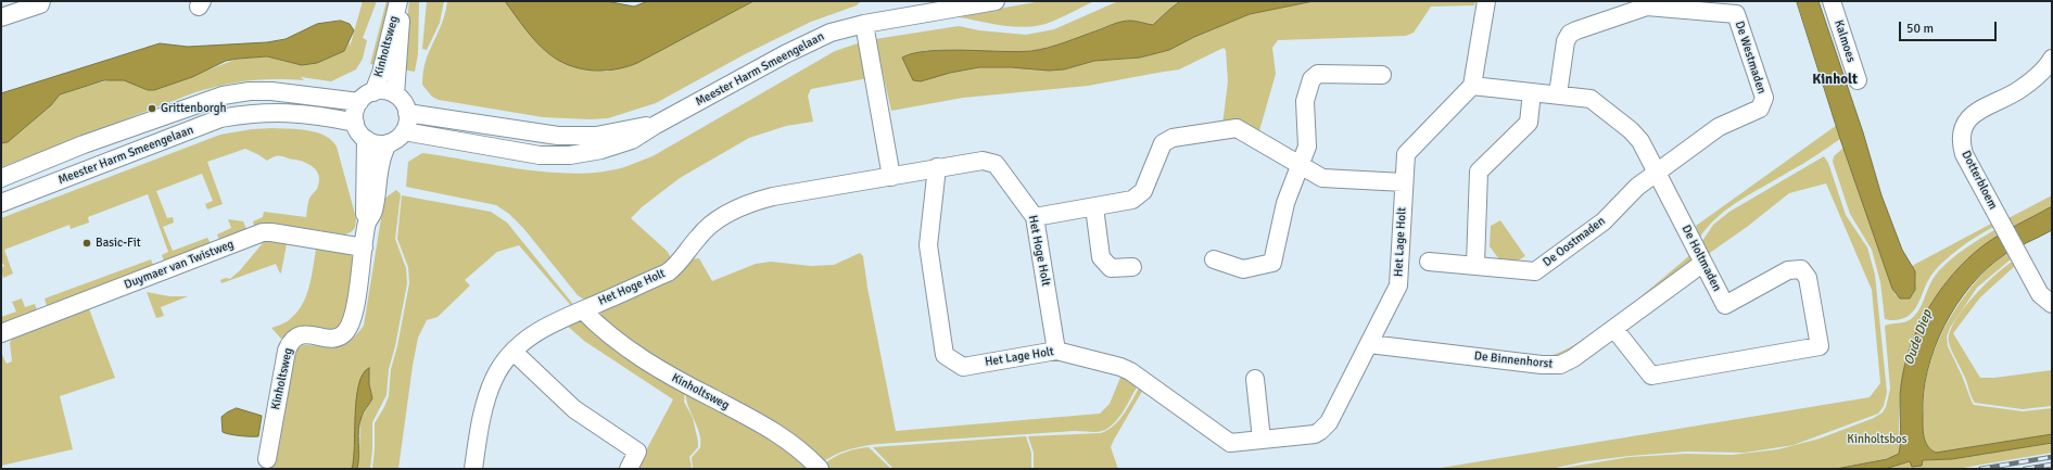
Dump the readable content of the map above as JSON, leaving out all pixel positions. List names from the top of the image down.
{
  "streets": {
    "street": [
      "Kalmoes",
      "Kinholtsweg",
      "De Westmaden",
      "Meester Harm Smeengelaan",
      "Dotterbloem",
      "Het Lage Holt",
      "De Oostmaden",
      "Het Hoge Holt",
      "De Holtmaden",
      "Duymaer van Twistweg",
      "De Binnenhorst"
    ]
  },
  "crossings": [
    ["Kinholtsweg", "Meester Harm Smeengelaan"],
    ["Kinholtsweg", "Het Hoge Holt"],
    ["Kinholtsweg", "Duymaer van Twistweg"],
    ["De Westmaden", "De Oostmaden"],
    ["De Westmaden", "De Holtmaden"],
    ["Het Lage Holt", "Het Hoge Holt"],
    ["Het Lage Holt", "De Holtmaden"],
    ["Het Lage Holt", "De Binnenhorst"],
    ["De Oostmaden", "De Holtmaden"],
    ["De Holtmaden", "De Binnenhorst"]
  ],
  "districts": ["Kinholt"],
  "water": ["Oude Diep"],
  "parks": ["Kinholtsbos"],
  "places": ["Grittenborgh", "Basic-Fit"],
  "scale_bar": "50 m"
}
